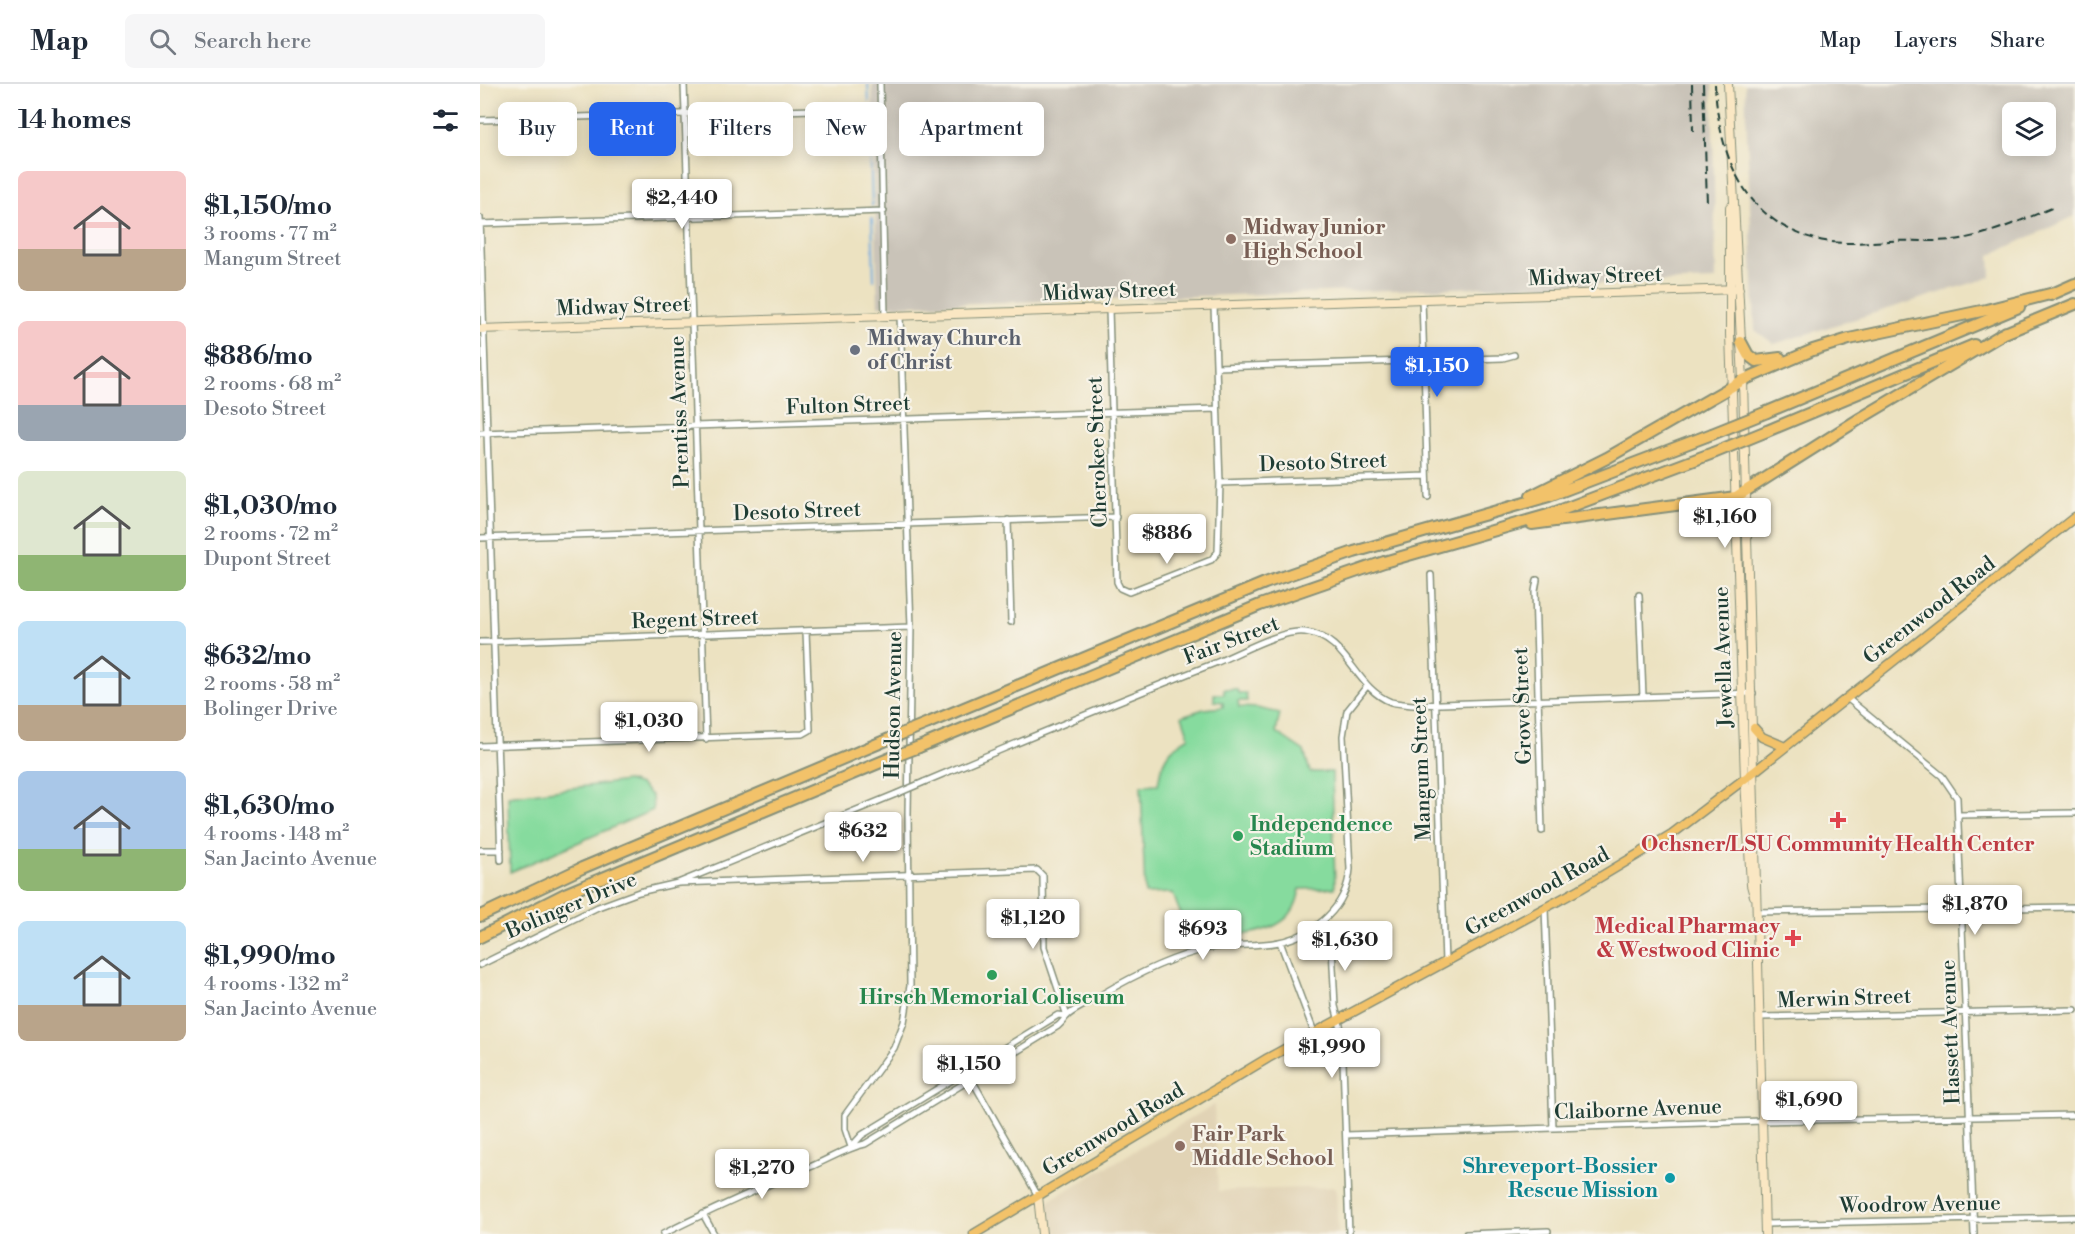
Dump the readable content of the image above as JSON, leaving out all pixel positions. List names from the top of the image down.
{
  "streets": {
    "main road": ["Midway Street", "Greenwood Road", "Jewella Avenue"],
    "street": [
      "Fulton Street",
      "Prentiss Avenue",
      "Cherokee Street",
      "Desoto Street",
      "Regent Street",
      "Fair Street",
      "Hudson Avenue",
      "Grove Street",
      "Mangum Street",
      "Bolinger Drive",
      "Merwin Street",
      "Hassett Avenue",
      "Claiborne Avenue",
      "Woodrow Avenue"
    ]
  },
  "crossings": [
    ["Midway Street", "Prentiss Avenue"],
    ["Midway Street", "Cherokee Street"],
    ["Midway Street", "Jewella Avenue"],
    ["Midway Street", "Hudson Avenue"],
    ["Fulton Street", "Prentiss Avenue"],
    ["Fulton Street", "Cherokee Street"],
    ["Fulton Street", "Hudson Avenue"],
    ["Prentiss Avenue", "Desoto Street"],
    ["Prentiss Avenue", "Regent Street"],
    ["Cherokee Street", "Desoto Street"],
    ["Desoto Street", "Hudson Avenue"],
    ["Greenwood Road", "Jewella Avenue"],
    ["Greenwood Road", "Mangum Street"],
    ["Greenwood Road", "Hassett Avenue"],
    ["Regent Street", "Hudson Avenue"],
    ["Fair Street", "Jewella Avenue"],
    ["Fair Street", "Grove Street"],
    ["Fair Street", "Mangum Street"],
    ["Fair Street", "Bolinger Drive"],
    ["Jewella Avenue", "Merwin Street"],
    ["Jewella Avenue", "Claiborne Avenue"],
    ["Jewella Avenue", "Woodrow Avenue"],
    ["Hudson Avenue", "Bolinger Drive"],
    ["Merwin Street", "Hassett Avenue"],
    ["Hassett Avenue", "Claiborne Avenue"],
    ["Hassett Avenue", "Woodrow Avenue"]
  ],
  "places": {
    "other": [
      "Midway Junior High School",
      "Midway Church of Christ",
      "Independence Stadium",
      "Hirsch Memorial Coliseum",
      "Fair Park Middle School",
      "Shreveport-Bossier Rescue Mission"
    ],
    "health": ["Ochsner/LSU Community Health Center", "Medical Pharmacy & Westwood Clinic"]
  },
  "page": {
    "header": "Map",
    "search": "Search here",
    "nav": ["Map", "Layers", "Share"],
    "heading": "14 homes",
    "chip": [
      "Buy",
      "Rent",
      "Filters",
      "New",
      "Apartment"
    ],
    "list": [
      {
        "name": "$1,150/mo",
        "note": "3 rooms · 77 m² · Mangum Street"
      },
      {
        "name": "$886/mo",
        "note": "2 rooms · 68 m² · Desoto Street"
      },
      {
        "name": "$1,030/mo",
        "note": "2 rooms · 72 m² · Dupont Street"
      },
      {
        "name": "$632/mo",
        "note": "2 rooms · 58 m² · Bolinger Drive"
      },
      {
        "name": "$1,630/mo",
        "note": "4 rooms · 148 m² · San Jacinto Avenue"
      },
      {
        "name": "$1,990/mo",
        "note": "4 rooms · 132 m² · San Jacinto Avenue"
      }
    ],
    "price": [
      "$2,440",
      "$1,150",
      "$1,160",
      "$886",
      "$1,030",
      "$632",
      "$1,870",
      "$1,120",
      "$693",
      "$1,630",
      "$1,990",
      "$1,150",
      "$1,690",
      "$1,270"
    ]
  }
}
